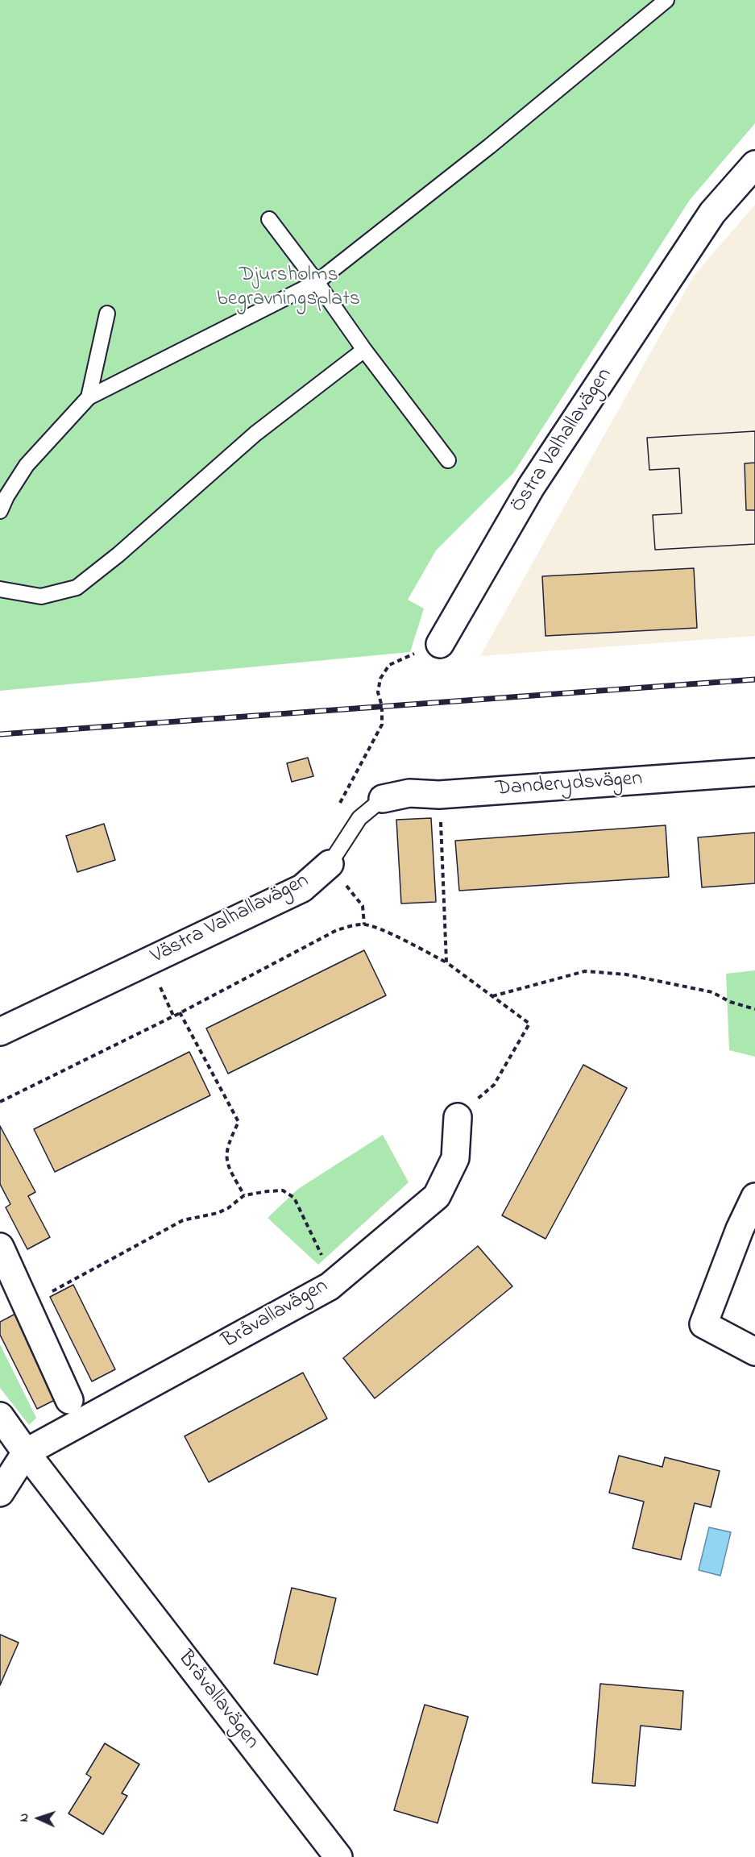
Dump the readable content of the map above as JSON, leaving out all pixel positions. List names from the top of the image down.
{
  "streets": {
    "street": [
      "Östra Valhallavägen",
      "Danderydsvägen",
      "Västra Valhallavägen",
      "Bråvallavägen"
    ]
  },
  "parks": ["Djursholms begravningsplats"],
  "north": "left"
}
